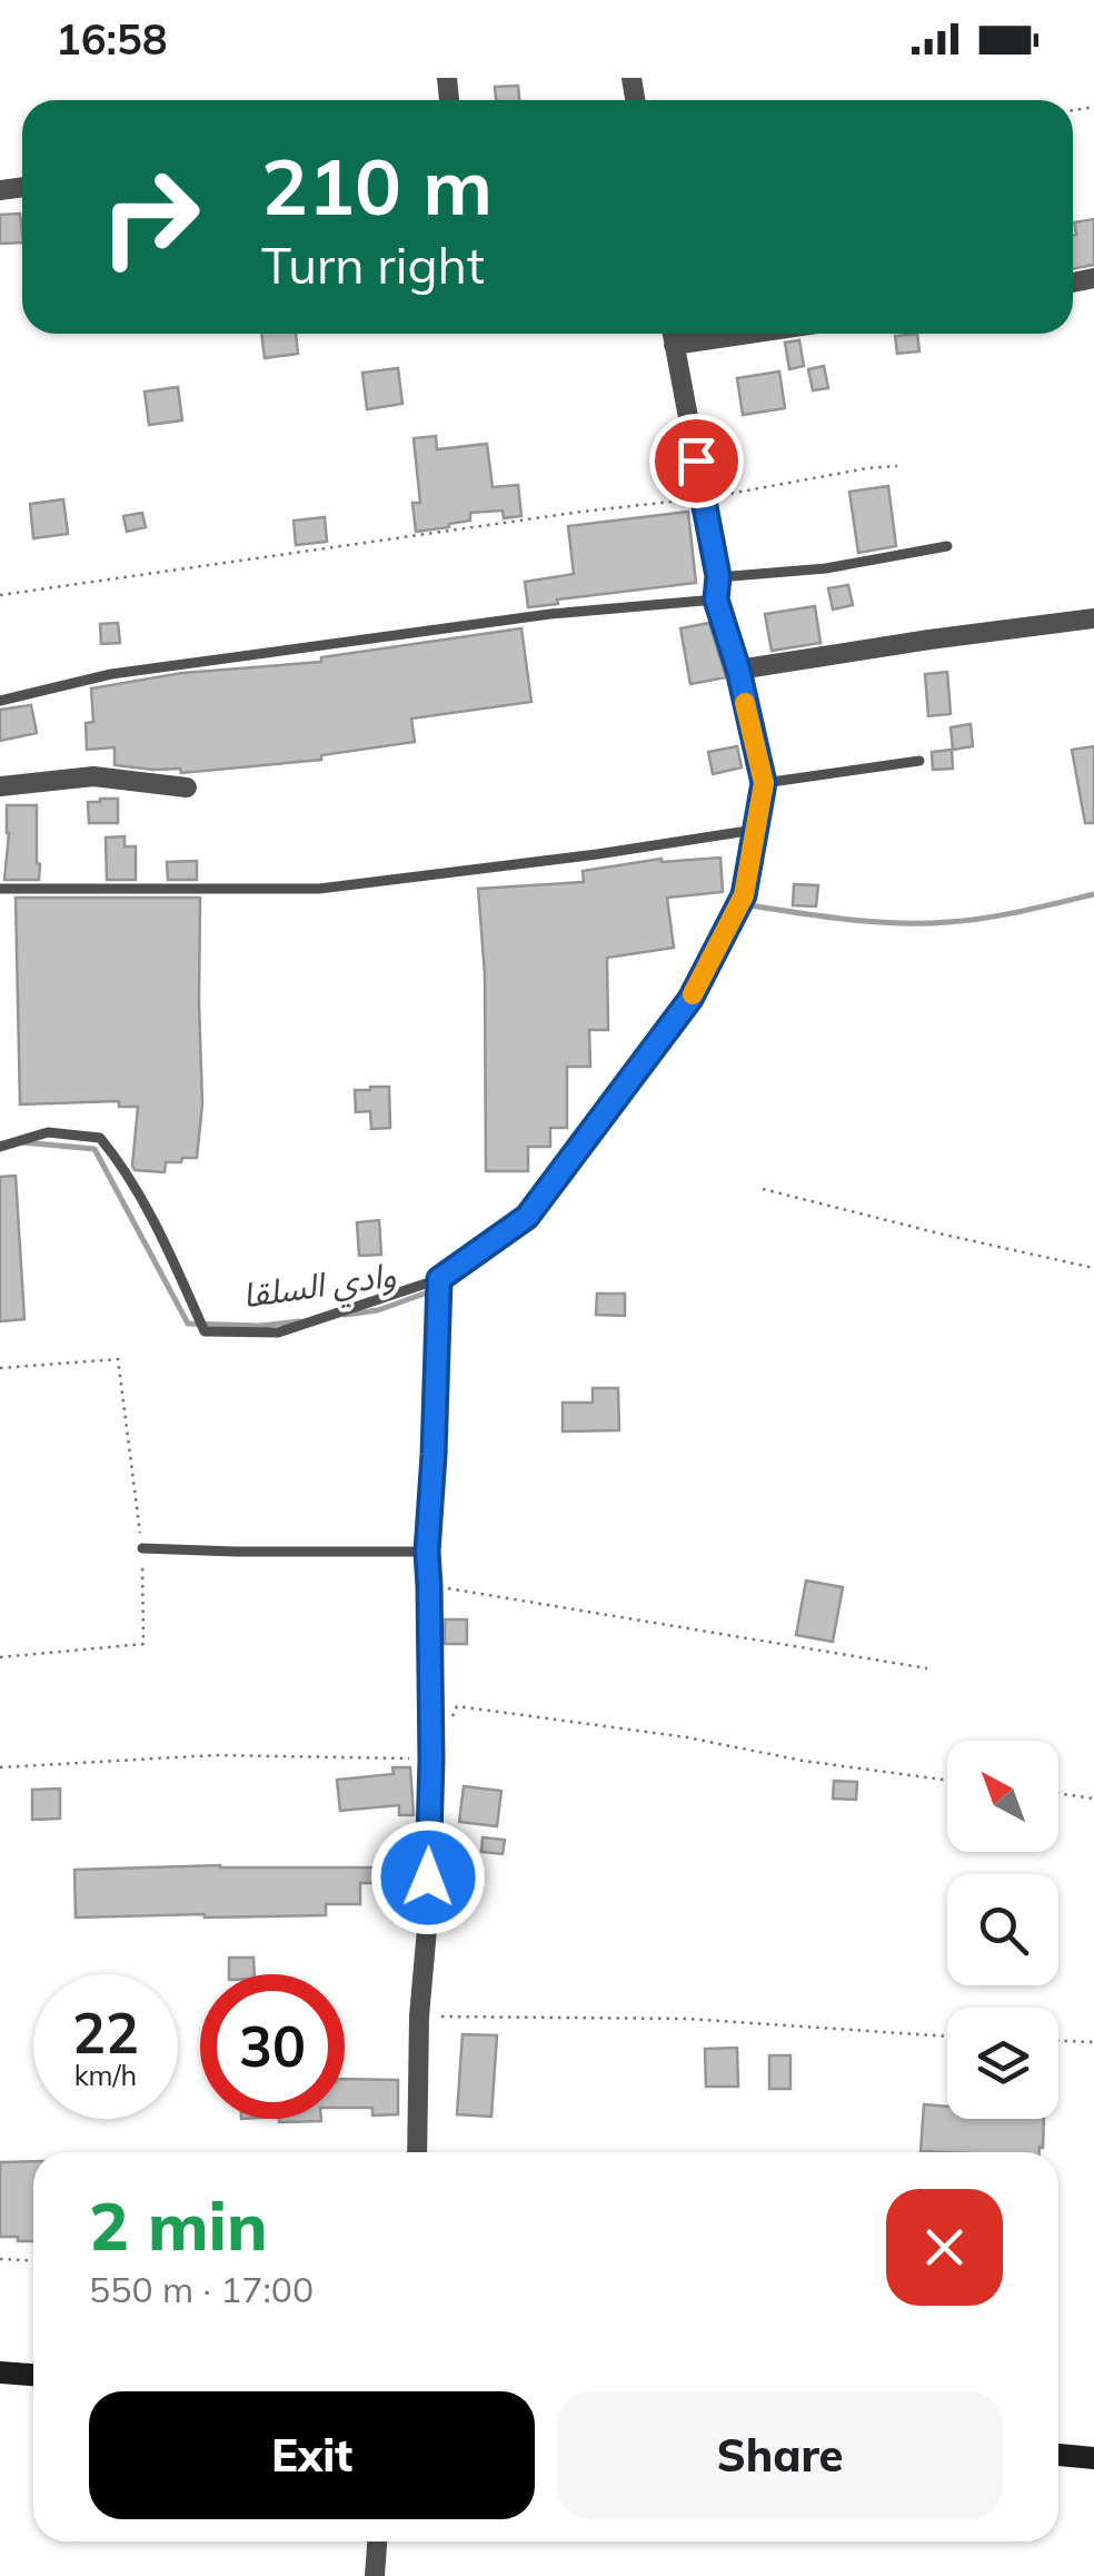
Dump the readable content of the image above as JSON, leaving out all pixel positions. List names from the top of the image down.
{
  "water": ["وادي السلقا"],
  "north": "top left",
  "page": {
    "status": "16:58",
    "turn": ["210 m", "Turn right"],
    "speed": "22 km/h",
    "limit": "30",
    "heading": ["2 min", "550 m · 17:00"],
    "buttons": ["Exit", "Share"]
  }
}
